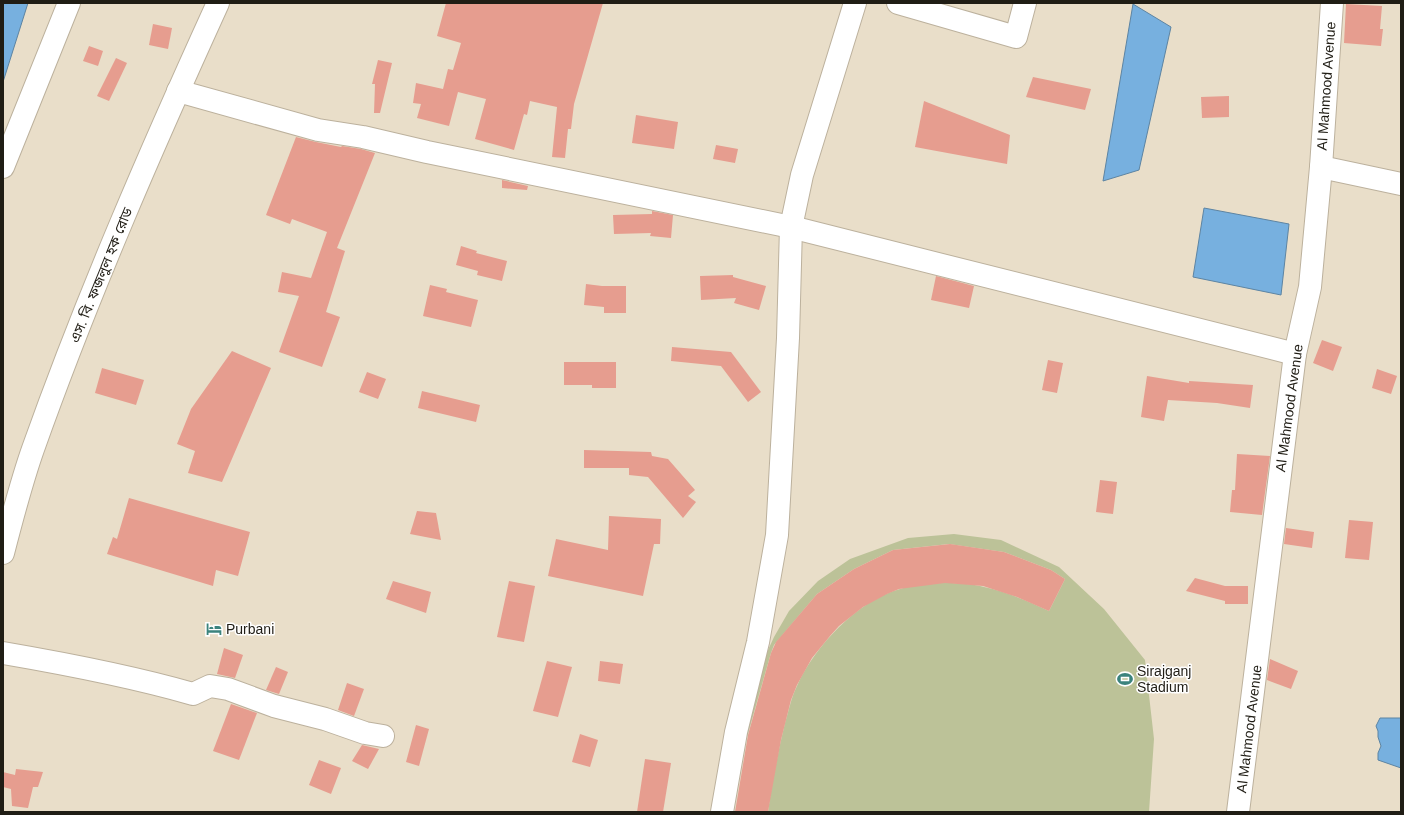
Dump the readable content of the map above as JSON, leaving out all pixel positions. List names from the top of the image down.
{
  "streets": {
    "street": ["Al Mahmood Avenue", "এস. বি. ফজলুল হক রোড"]
  },
  "places": {
    "hotel": ["Purbani"],
    "sports": ["Sirajganj Stadium"]
  }
}
